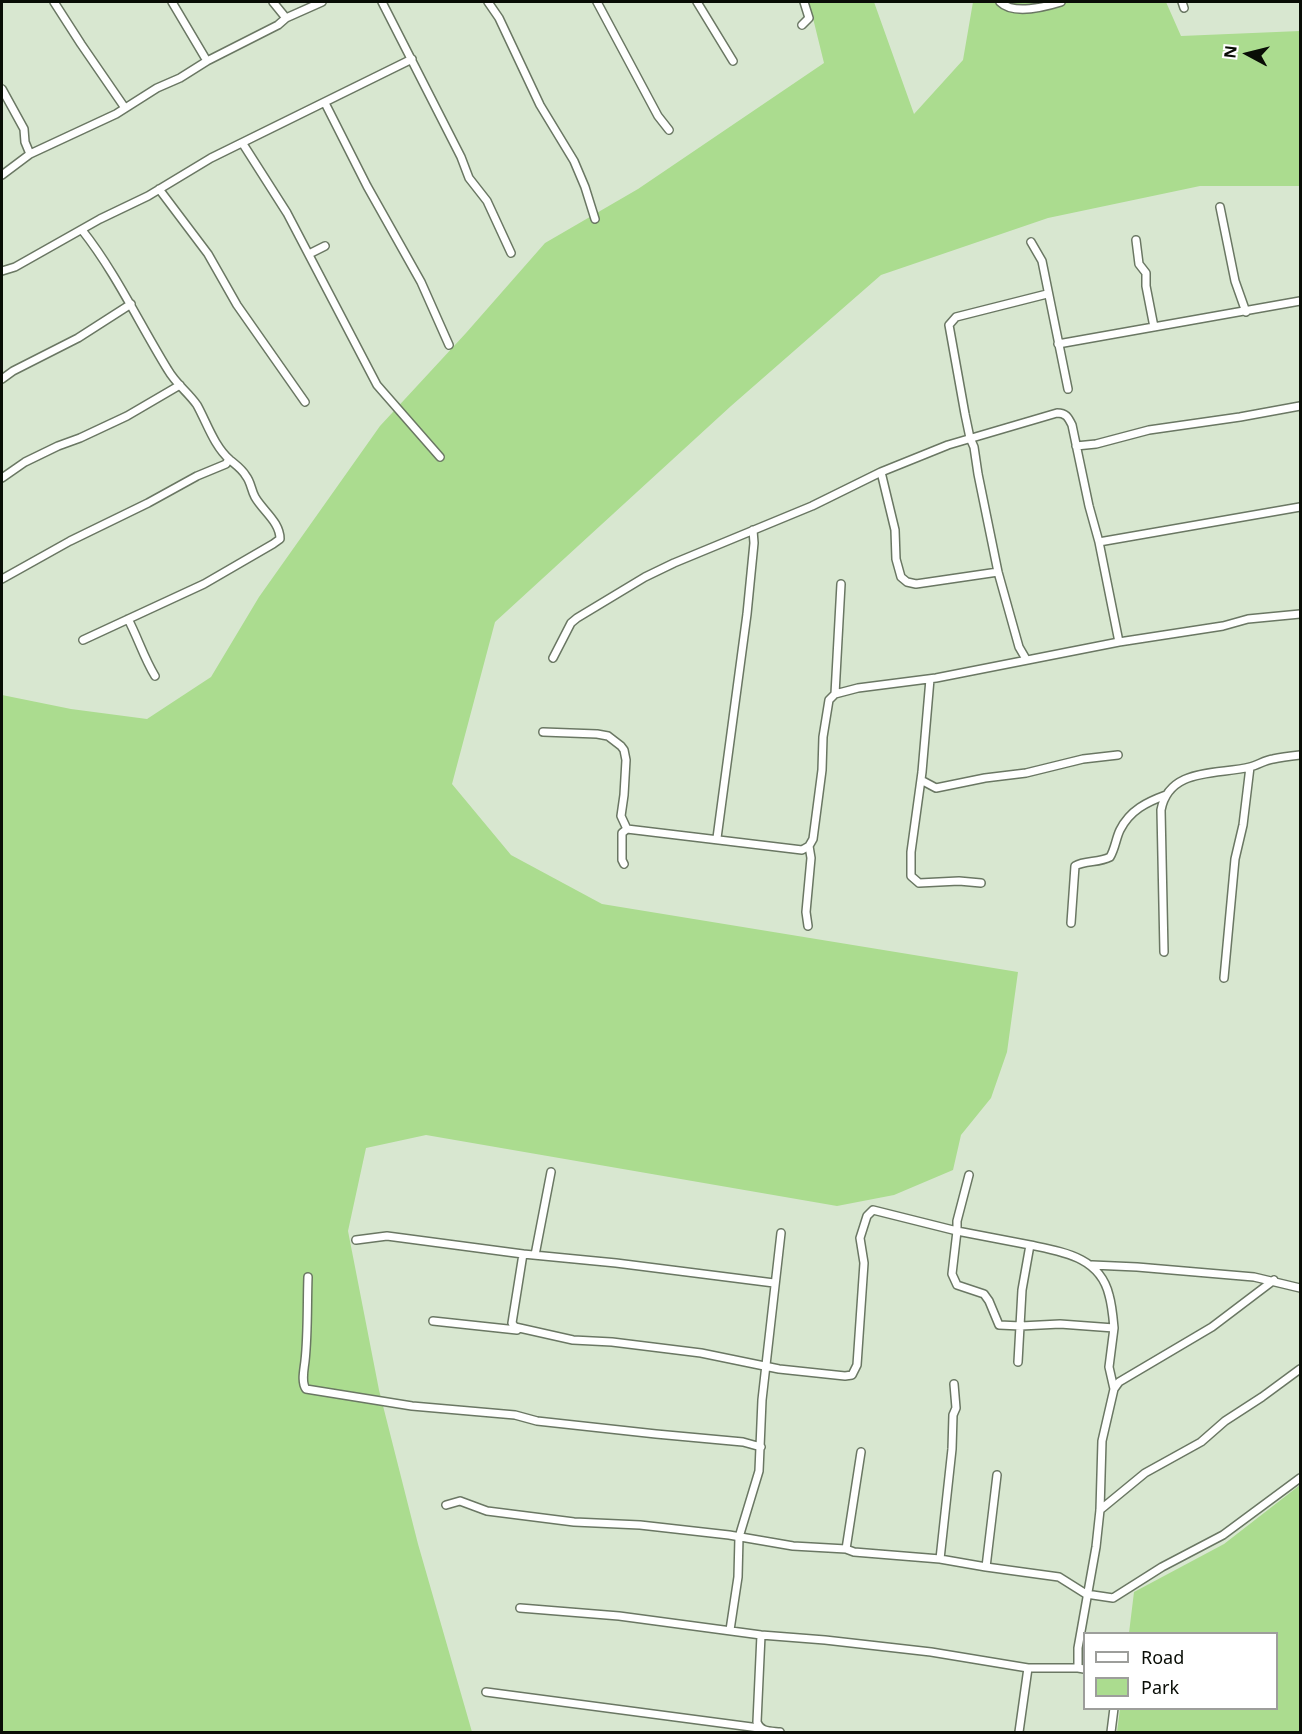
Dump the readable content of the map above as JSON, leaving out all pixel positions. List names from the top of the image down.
{
  "legend": ["Road", "Park"],
  "north": "left"
}
